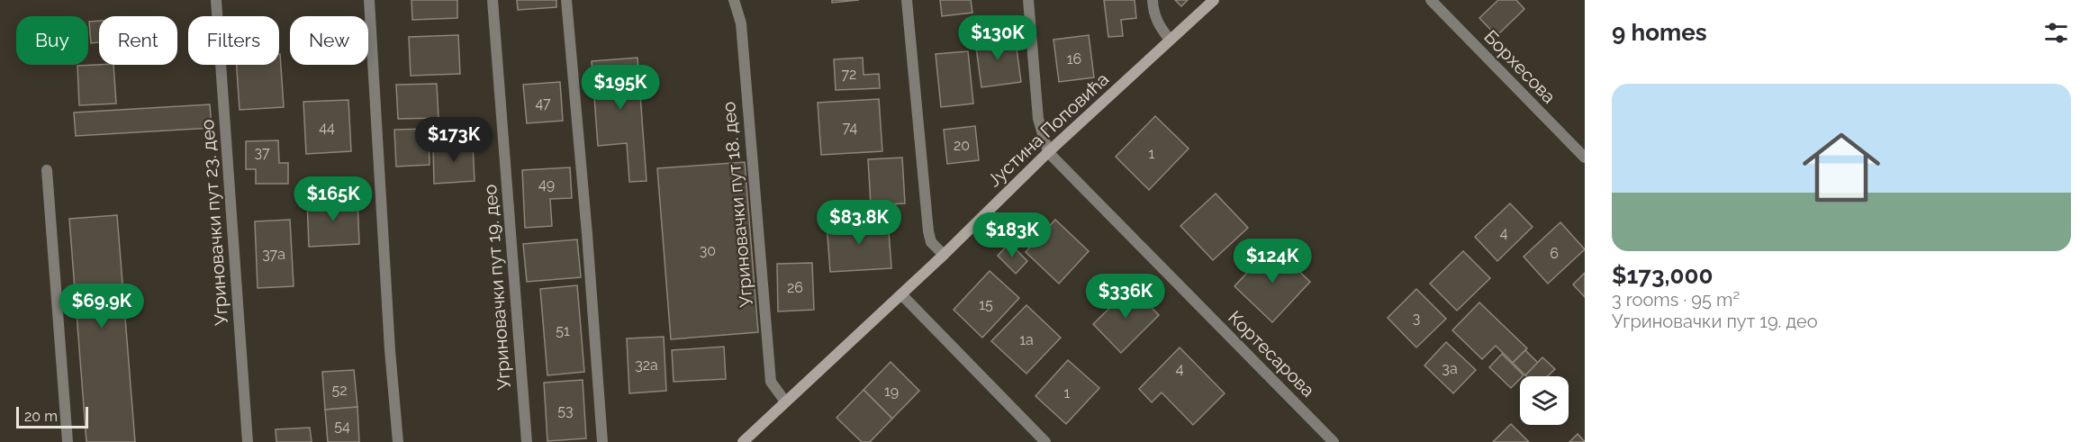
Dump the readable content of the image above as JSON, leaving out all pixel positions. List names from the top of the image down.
{
  "streets": {
    "street": [
      "Борхесова",
      "Јустина Поповића",
      "Угриновачки пут 18. део",
      "Угриновачки пут 23. део",
      "Угриновачки пут 19. део",
      "Кортесарова"
    ]
  },
  "crossings": [
    ["Јустина Поповића", "Угриновачки пут 18. део"],
    ["Јустина Поповића", "Кортесарова"]
  ],
  "house_numbers": [
    "16",
    "72",
    "47",
    "44",
    "74",
    "20",
    "37",
    "1",
    "49",
    "4",
    "30",
    "6",
    "37a",
    "26",
    "15",
    "3",
    "51",
    "1a",
    "32a",
    "4",
    "3a",
    "52",
    "19",
    "1",
    "53",
    "54"
  ],
  "scale_bar": "20 m",
  "page": {
    "heading": "9 homes",
    "price": [
      "$130K",
      "$195K",
      "$173K",
      "$165K",
      "$83.8K",
      "$183K",
      "$124K",
      "$336K",
      "$69.9K"
    ],
    "chip": [
      "Buy",
      "Rent",
      "Filters",
      "New"
    ],
    "list": [
      {
        "name": "$173,000",
        "note": "3 rooms · 95 m² · Угриновачки пут 19. део"
      }
    ],
    "scale": "20 m"
  }
}
